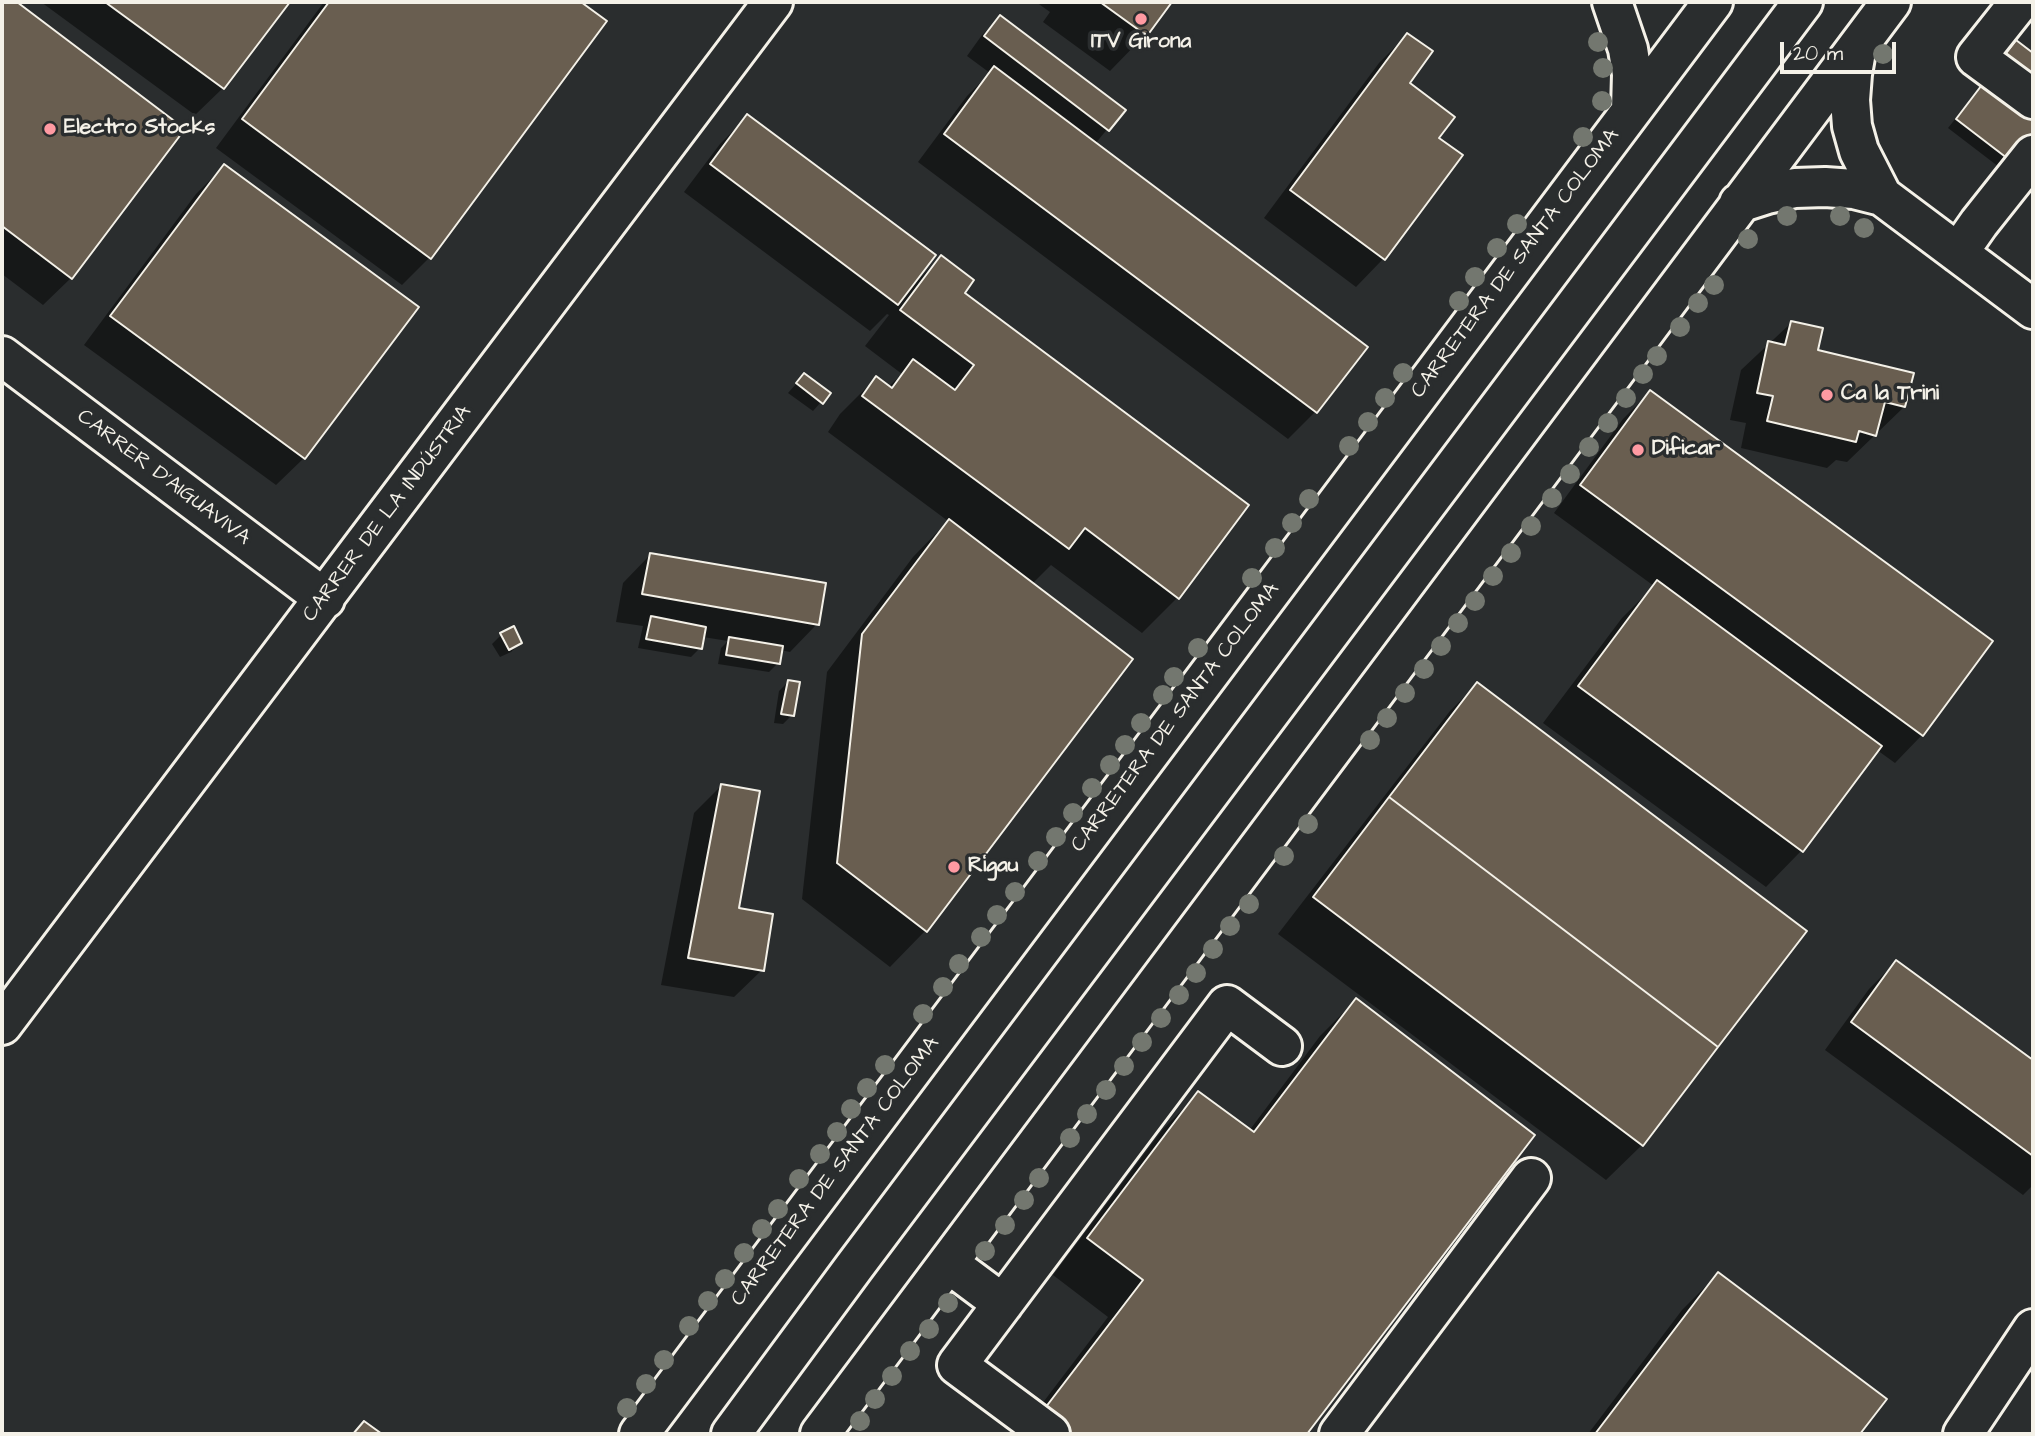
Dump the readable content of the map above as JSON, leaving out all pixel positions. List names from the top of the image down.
{
  "streets": {
    "street": ["CARRETERA DE SANTA COLOMA", "CARRER D'AIGUAVIVA", "CARRER DE LA INDÚSTRIA"]
  },
  "crossings": [
    ["CARRER D'AIGUAVIVA", "CARRER DE LA INDÚSTRIA"]
  ],
  "places": [
    "ITV Girona",
    "Electro Stocks",
    "Ca la Trini",
    "Dificar",
    "Rigau"
  ],
  "scale_bar": "20 m"
}
